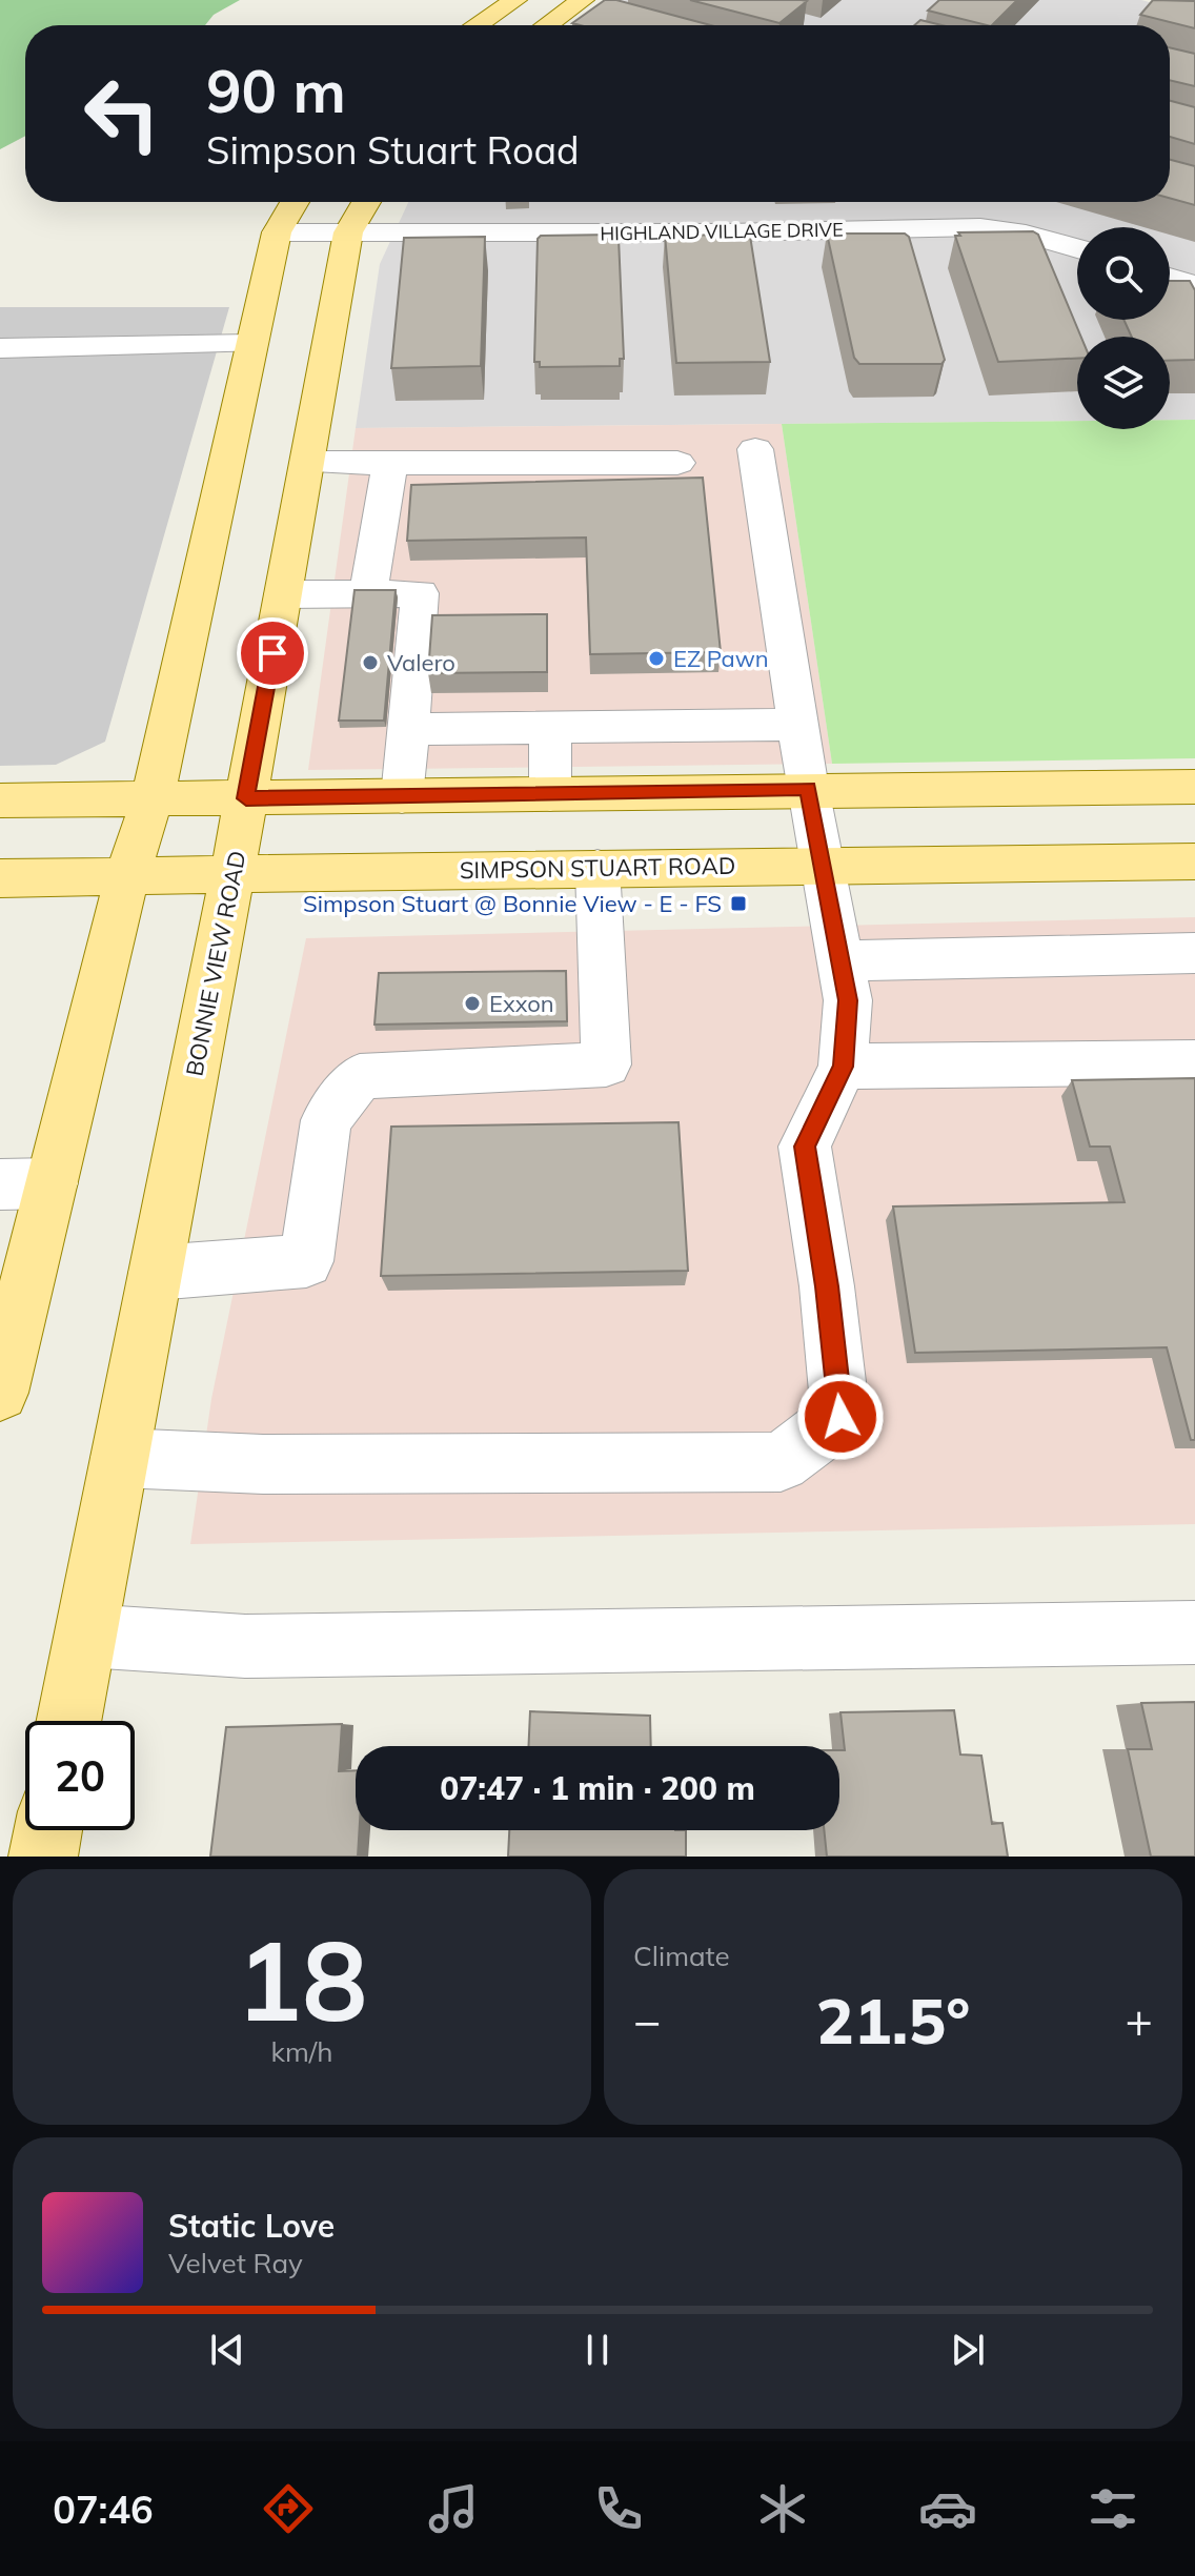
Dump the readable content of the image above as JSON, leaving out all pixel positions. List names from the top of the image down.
{
  "streets": {
    "main road": ["SIMPSON STUART ROAD", "BONNIE VIEW ROAD"],
    "street": ["HIGHLAND VILLAGE DRIVE"]
  },
  "crossings": [
    ["HIGHLAND VILLAGE DRIVE", "BONNIE VIEW ROAD"],
    ["SIMPSON STUART ROAD", "BONNIE VIEW ROAD"]
  ],
  "places": {
    "other": ["EZ Pawn", "Valero", "Exxon"],
    "transit": ["Simpson Stuart @ Bonnie View - E - FS"]
  },
  "page": {
    "turn": ["90 m", "Simpson Stuart Road"],
    "limit": "20",
    "trip": "07:47 · 1 min · 200 m",
    "tile": [
      ["18", "km/h"],
      "Climate"
    ],
    "heat": ["−", "21.5°", "+"],
    "song": ["Static Love", "Velvet Ray"],
    "tabs": "07:46"
  }
}
